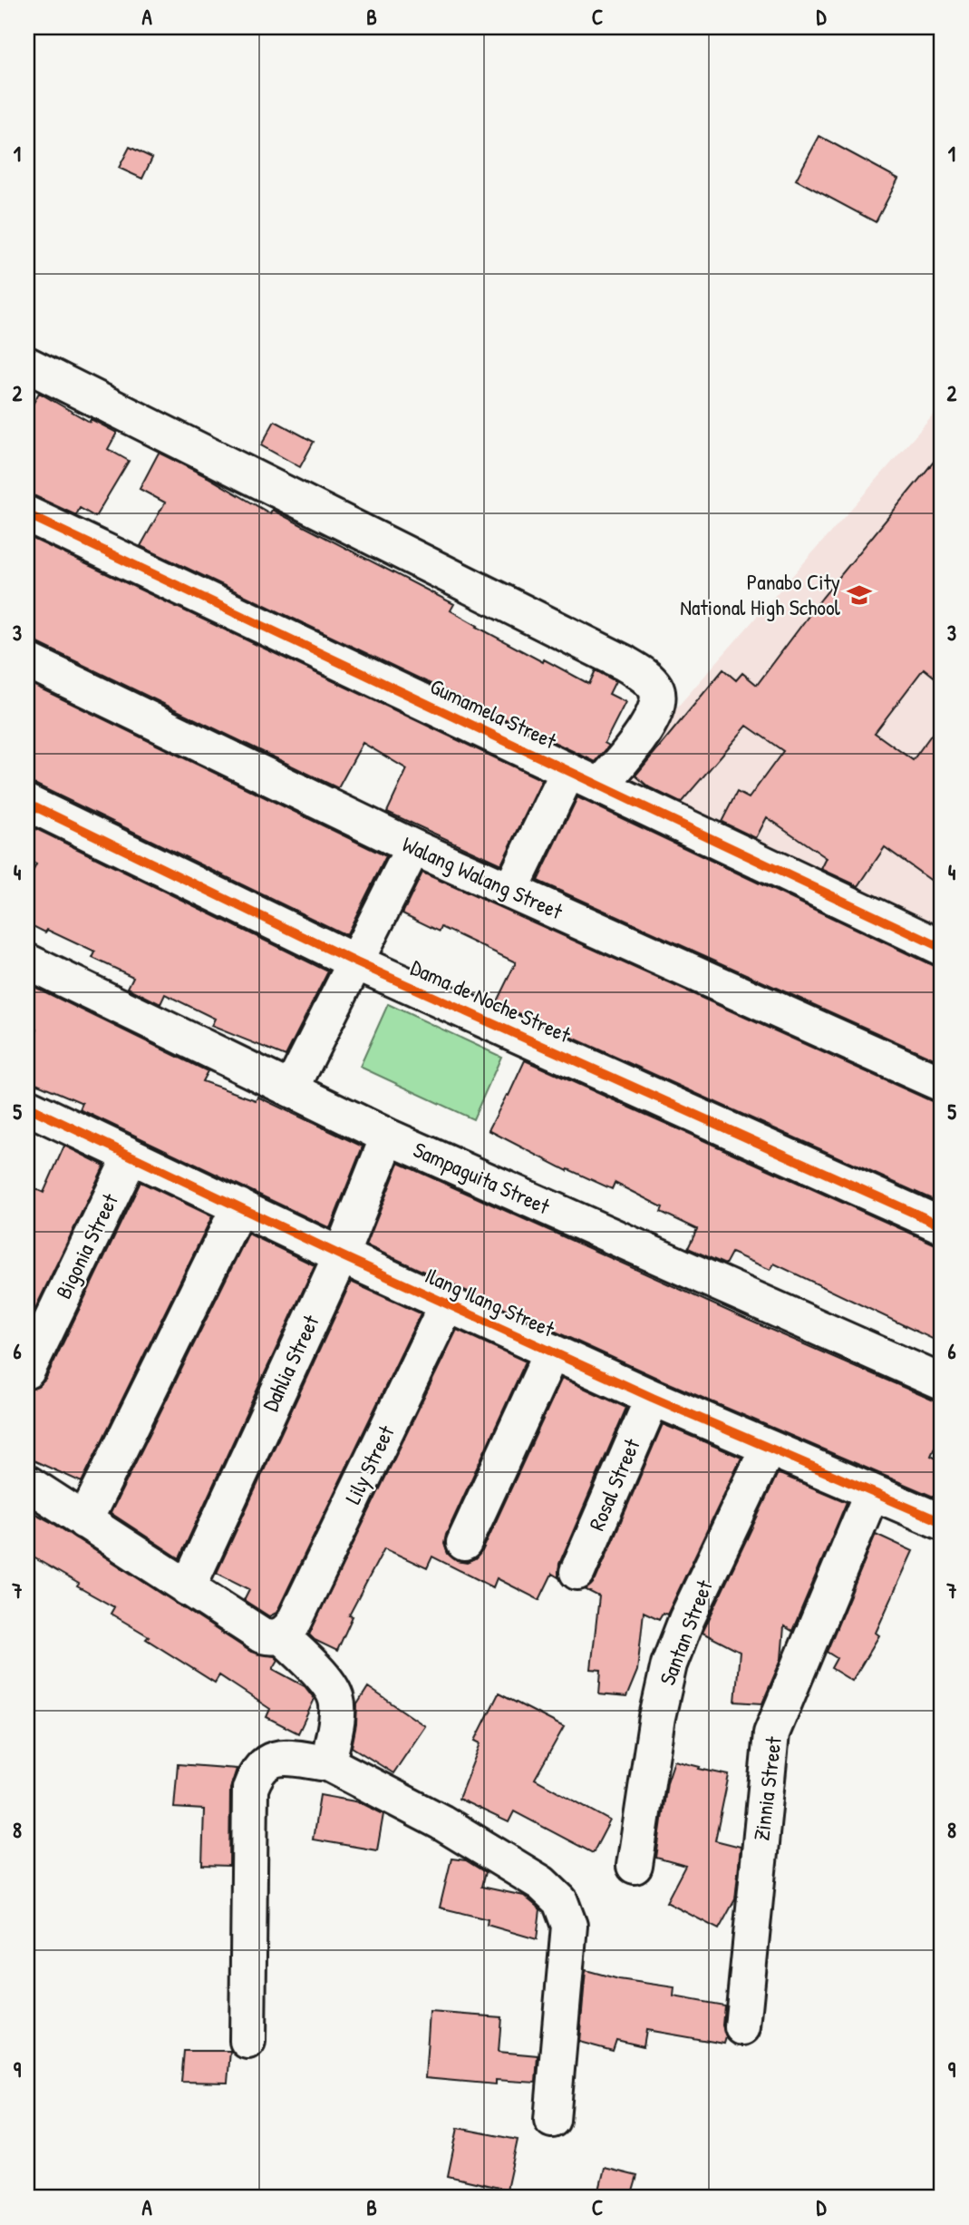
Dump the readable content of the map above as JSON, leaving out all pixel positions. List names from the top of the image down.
{
  "streets": {
    "street": [
      "Gumamela Street",
      "Walang Walang Street",
      "Dama de Noche Street",
      "Sampaguita Street",
      "Bigonia Street",
      "Ilang Ilang Street",
      "Dahlia Street",
      "Lily Street",
      "Rosal Street",
      "Santan Street",
      "Zinnia Street"
    ]
  },
  "crossings": [
    ["Sampaguita Street", "Dahlia Street"],
    ["Bigonia Street", "Ilang Ilang Street"],
    ["Ilang Ilang Street", "Dahlia Street"],
    ["Ilang Ilang Street", "Lily Street"],
    ["Ilang Ilang Street", "Rosal Street"],
    ["Ilang Ilang Street", "Santan Street"],
    ["Ilang Ilang Street", "Zinnia Street"]
  ],
  "places": {
    "school or university": ["Panabo City National High School"]
  },
  "grid": {
    "columns": [
      "A",
      "B",
      "C",
      "D"
    ],
    "rows": [
      "1",
      "2",
      "3",
      "4",
      "5",
      "6",
      "7",
      "8",
      "9"
    ]
  }
}
